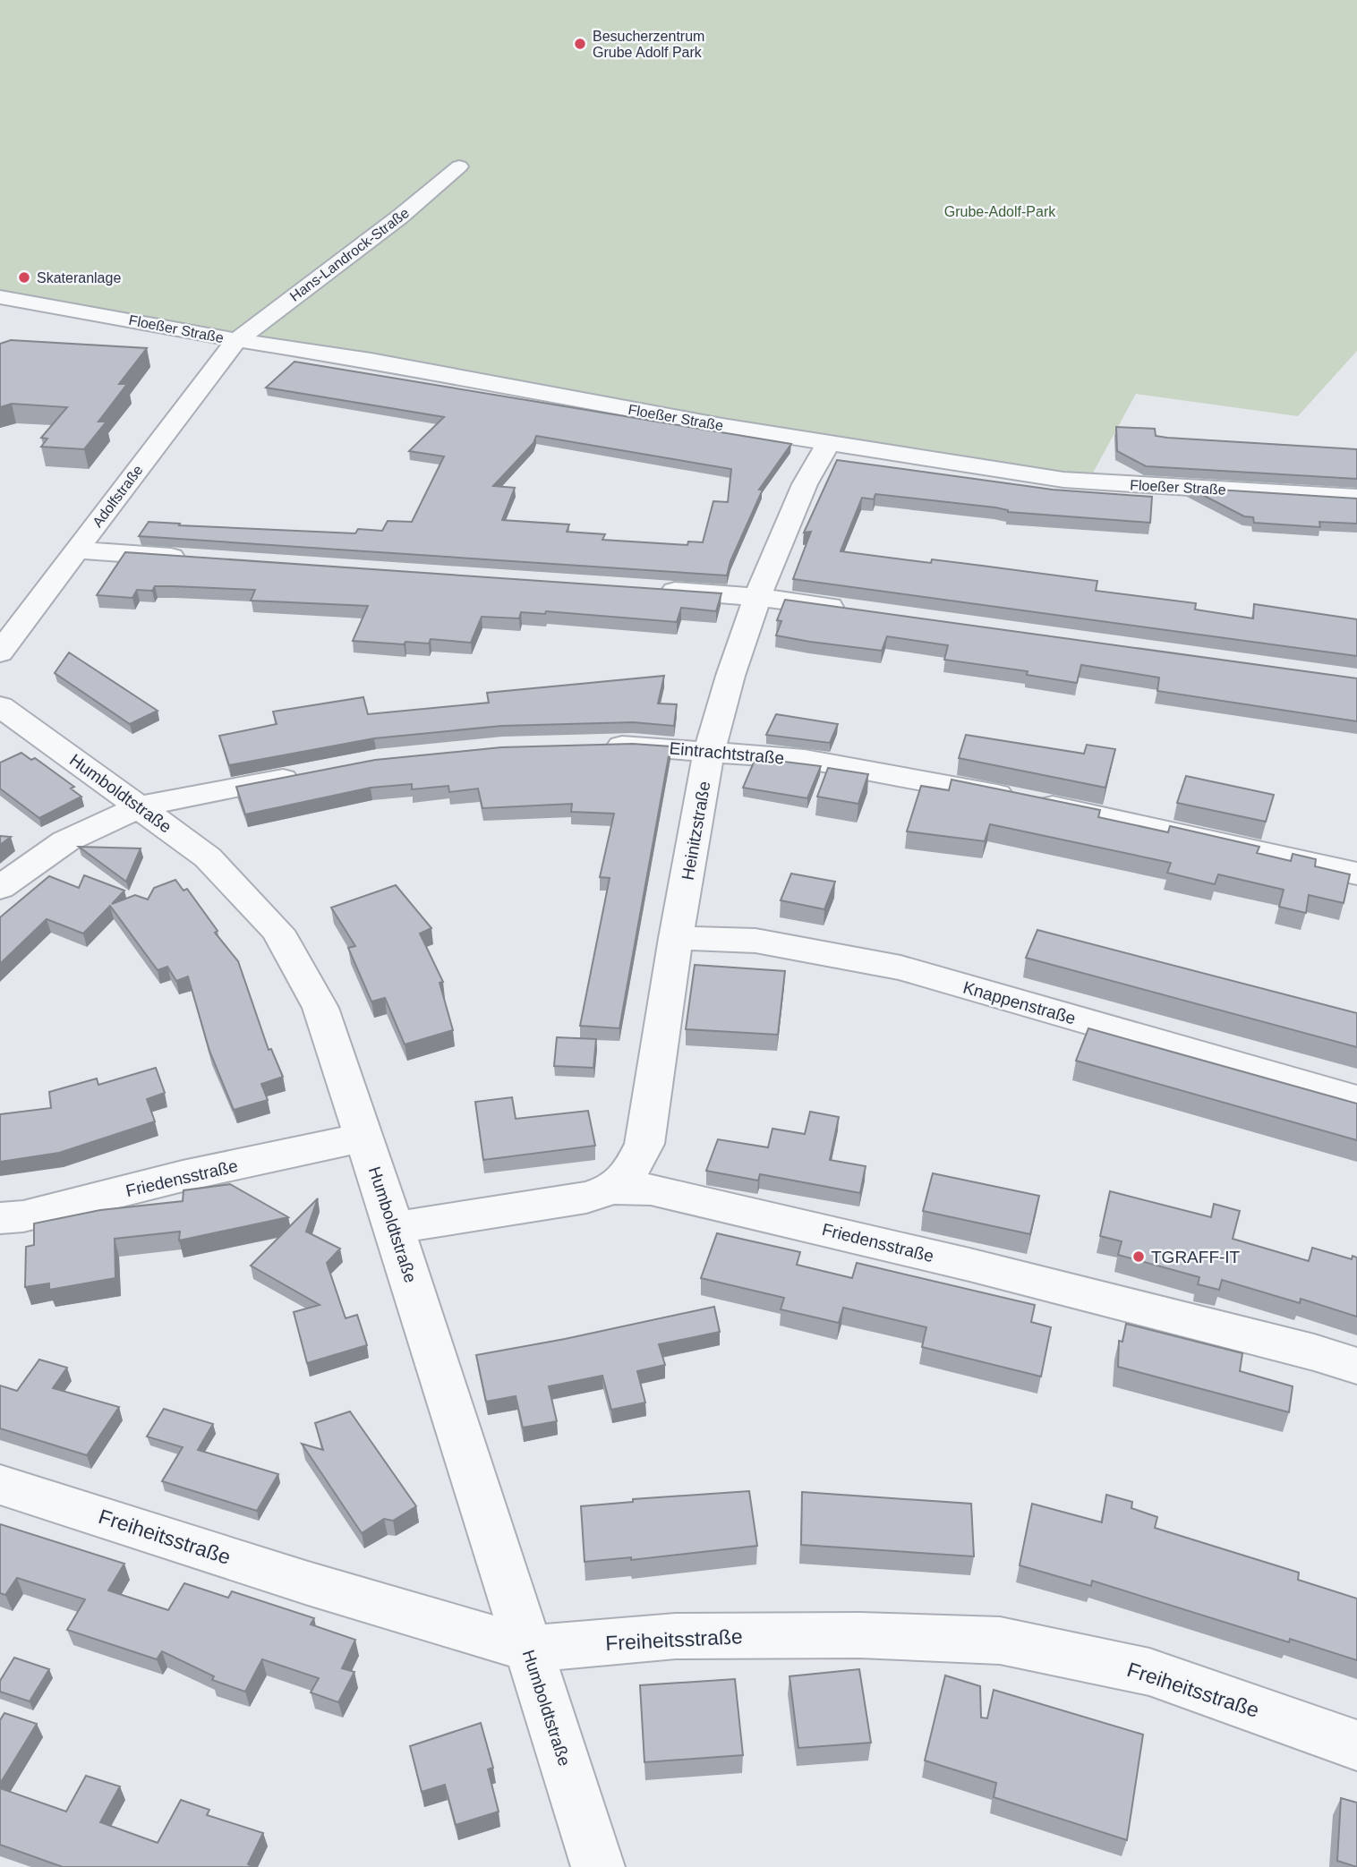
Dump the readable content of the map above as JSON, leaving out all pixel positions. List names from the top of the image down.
{
  "streets": {
    "street": [
      "Hans-Landrock-Straße",
      "Floeßer Straße",
      "Adolfstraße",
      "Eintrachtstraße",
      "Humboldtstraße",
      "Heinitzstraße",
      "Knappenstraße",
      "Friedensstraße",
      "Freiheitsstraße"
    ]
  },
  "crossings": [
    ["Hans-Landrock-Straße", "Floeßer Straße"],
    ["Hans-Landrock-Straße", "Adolfstraße"],
    ["Floeßer Straße", "Adolfstraße"],
    ["Floeßer Straße", "Heinitzstraße"],
    ["Eintrachtstraße", "Heinitzstraße"],
    ["Humboldtstraße", "Friedensstraße"],
    ["Humboldtstraße", "Freiheitsstraße"],
    ["Heinitzstraße", "Knappenstraße"],
    ["Heinitzstraße", "Friedensstraße"]
  ],
  "parks": ["Grube-Adolf-Park"],
  "places": ["Besucherzentrum Grube Adolf Park", "Skateranlage", "TGRAFF-IT"]
}
